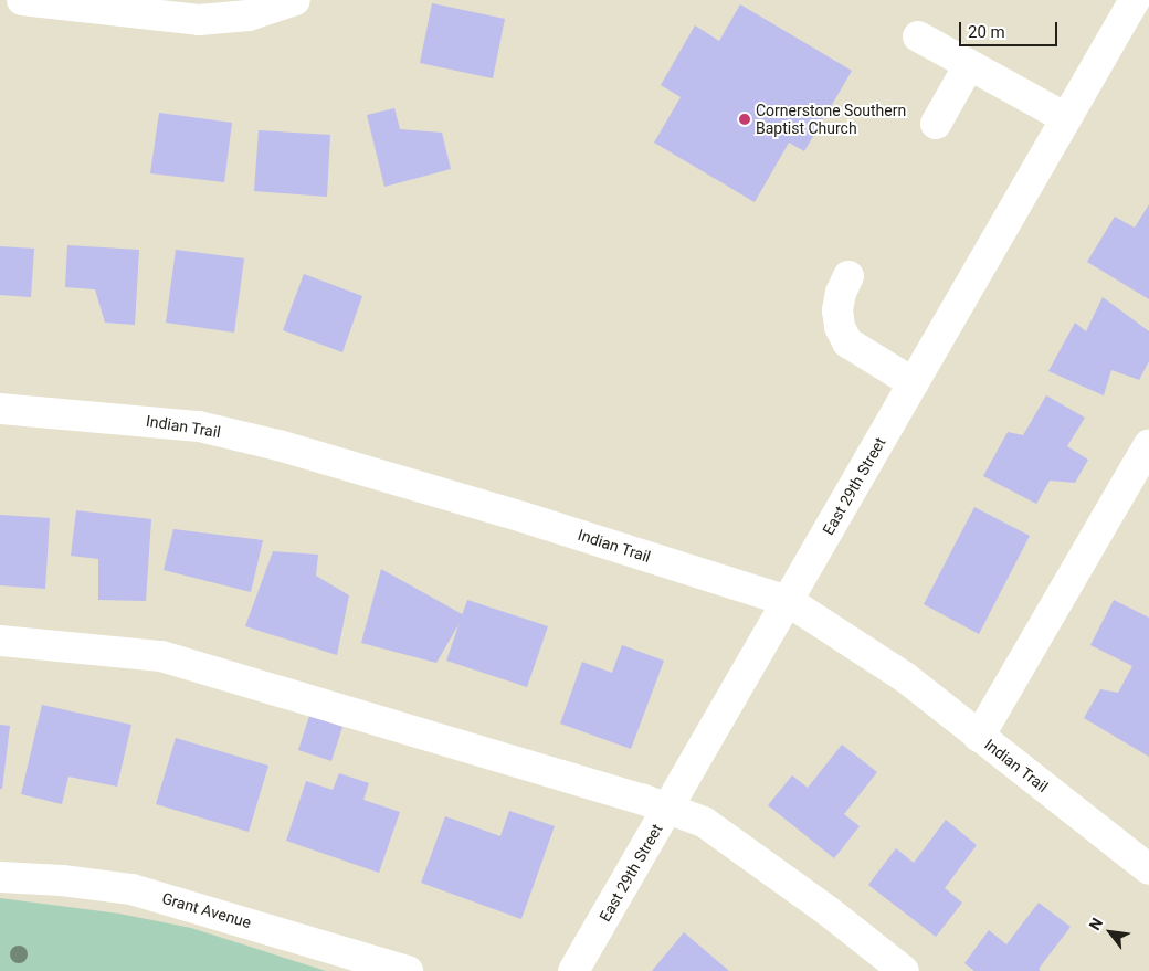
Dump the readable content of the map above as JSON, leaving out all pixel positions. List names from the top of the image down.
{
  "streets": {
    "street": ["Indian Trail", "East 29th Street", "Grant Avenue"]
  },
  "crossings": [
    ["Indian Trail", "East 29th Street"]
  ],
  "places": ["Cornerstone Southern Baptist Church"],
  "scale_bar": "20 m",
  "north": "top left"
}
